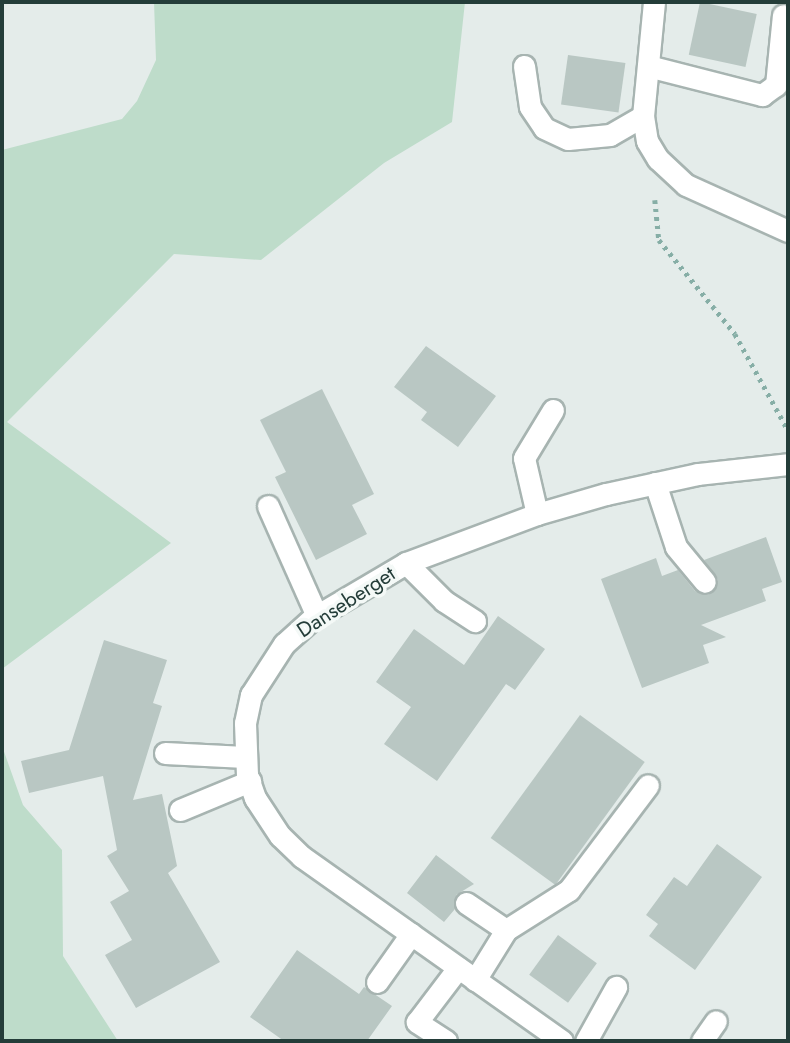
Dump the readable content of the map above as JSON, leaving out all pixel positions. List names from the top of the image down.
{
  "streets": {
    "street": ["Danseberget"]
  }
}
